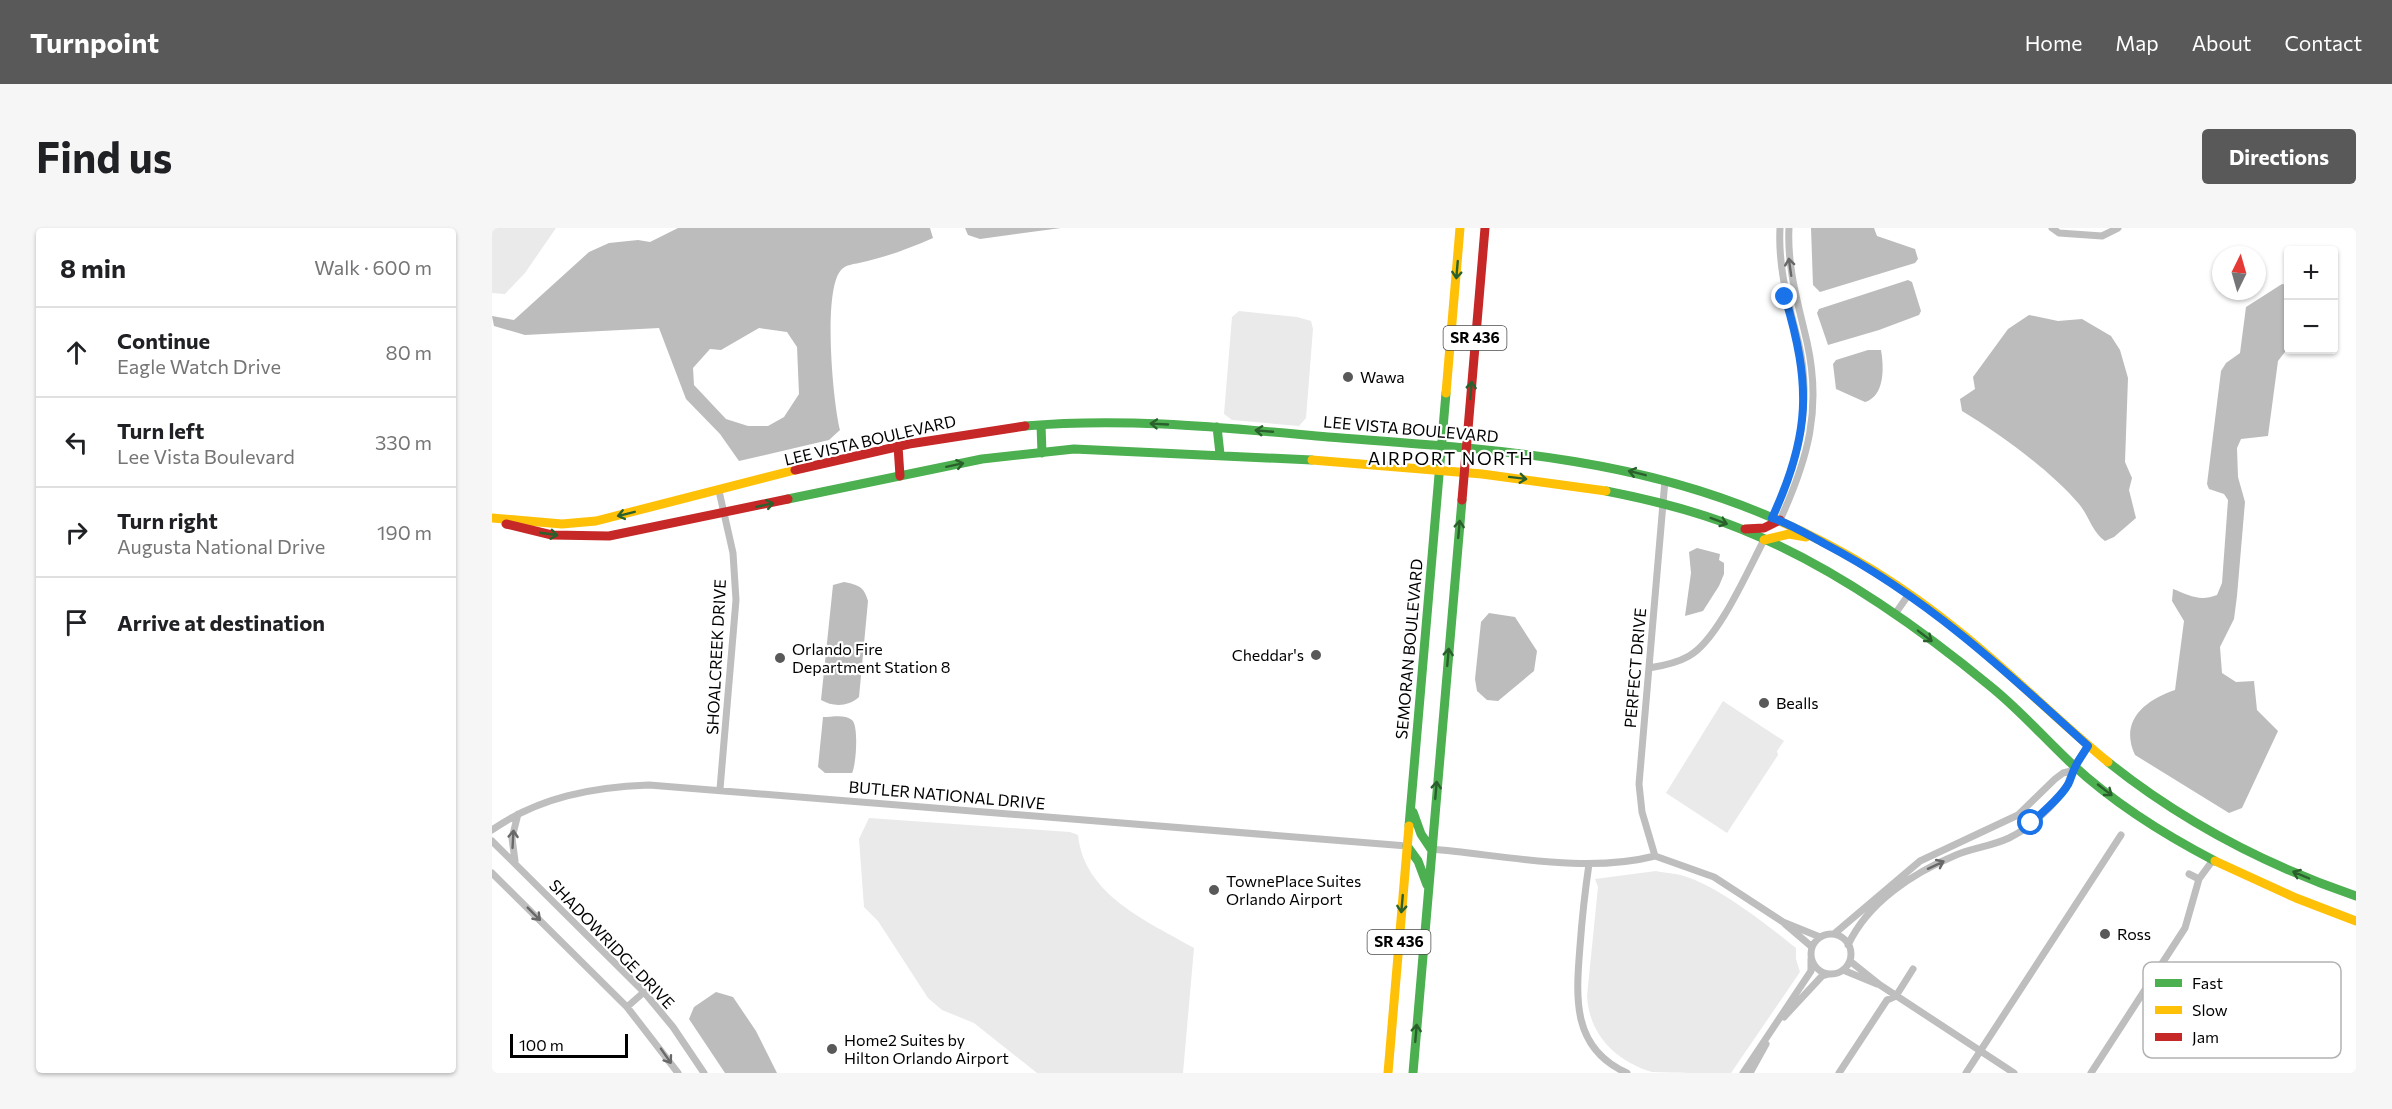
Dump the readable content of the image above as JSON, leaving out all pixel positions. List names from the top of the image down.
{
  "streets": {
    "street": [
      "SR 436",
      "LEE VISTA BOULEVARD",
      "SEMORAN BOULEVARD",
      "SHOALCREEK DRIVE",
      "PERFECT DRIVE",
      "BUTLER NATIONAL DRIVE",
      "SHADOWRIDGE DRIVE"
    ]
  },
  "crossings": [
    ["SR 436", "LEE VISTA BOULEVARD"],
    ["LEE VISTA BOULEVARD", "SEMORAN BOULEVARD"],
    ["LEE VISTA BOULEVARD", "SHOALCREEK DRIVE"],
    ["LEE VISTA BOULEVARD", "PERFECT DRIVE"],
    ["SEMORAN BOULEVARD", "BUTLER NATIONAL DRIVE"],
    ["SHOALCREEK DRIVE", "BUTLER NATIONAL DRIVE"]
  ],
  "districts": ["AIRPORT NORTH"],
  "places": [
    "Wawa",
    "Cheddar's",
    "Orlando Fire Department Station 8",
    "Bealls",
    "TownePlace Suites Orlando Airport",
    "Ross",
    "Home2 Suites by Hilton Orlando Airport"
  ],
  "legend": ["Fast", "Slow", "Jam"],
  "scale_bar": "100 m",
  "north": "top",
  "page": {
    "header": "Turnpoint",
    "nav": [
      "Home",
      "Map",
      "About",
      "Contact"
    ],
    "buttons": "Directions",
    "title": "Find us",
    "heading": ["8 min", "Walk · 600 m"],
    "map_buttons": ["+", "−"],
    "list": [
      ["Continue", "Eagle Watch Drive", "80 m"],
      ["Turn left", "Lee Vista Boulevard", "330 m"],
      ["Turn right", "Augusta National Drive", "190 m"],
      "Arrive at destination"
    ],
    "scale": "100 m"
  }
}
